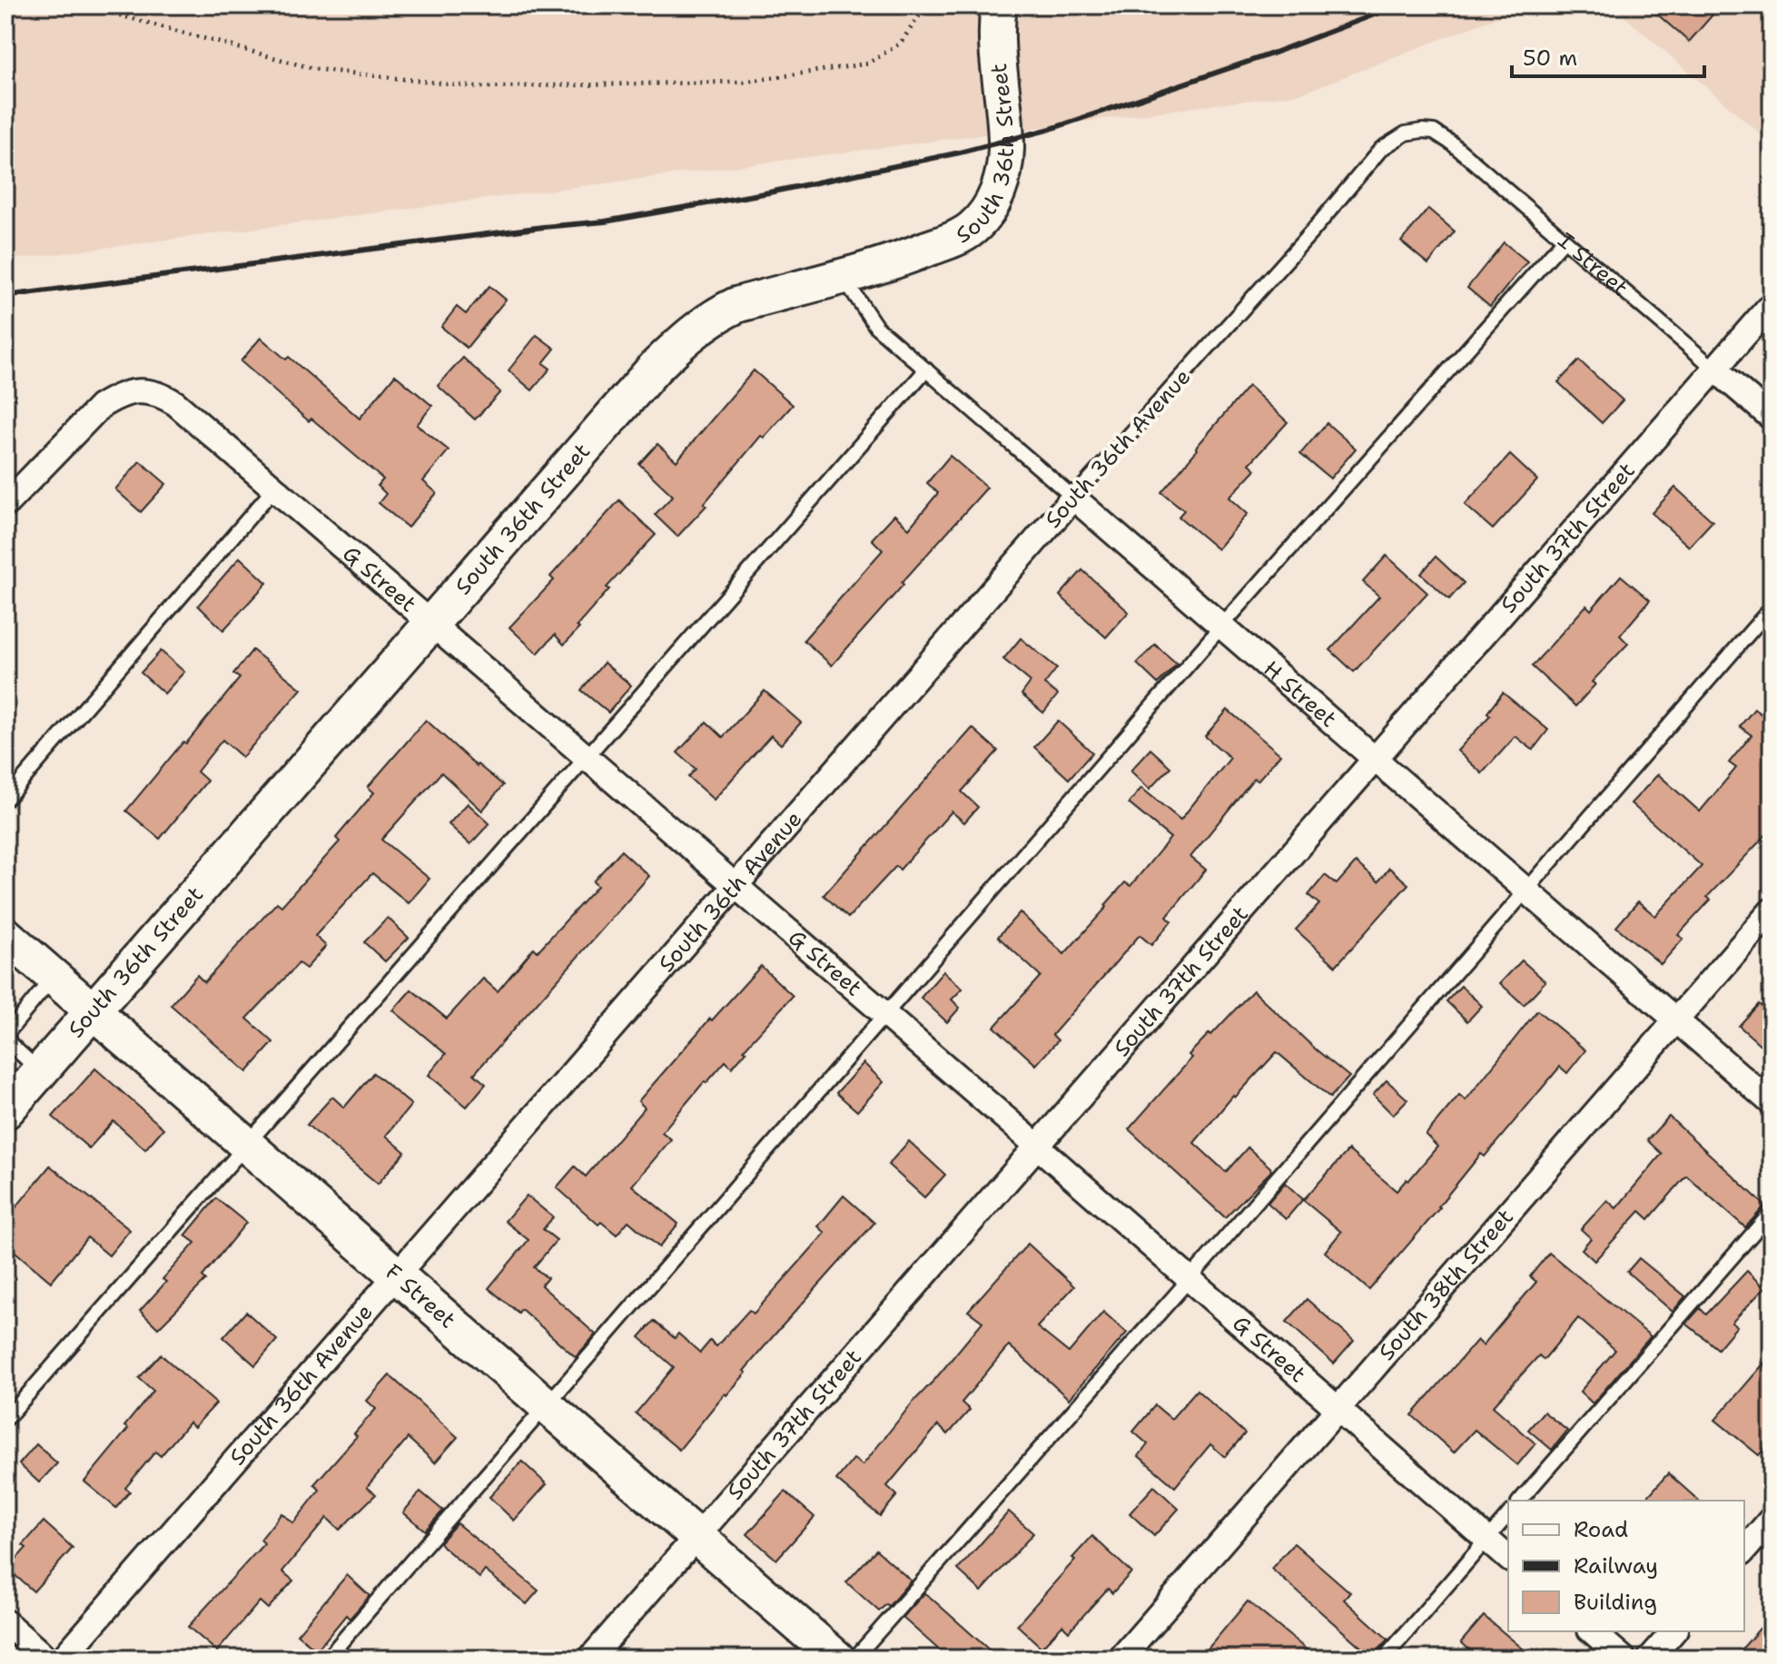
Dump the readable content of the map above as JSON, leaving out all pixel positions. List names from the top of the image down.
{
  "streets": {
    "street": [
      "South 36th Street",
      "I Street",
      "South 36th Avenue",
      "South 37th Street",
      "G Street",
      "H Street",
      "South 38th Street",
      "F Street"
    ]
  },
  "crossings": [
    ["South 36th Street", "G Street"],
    ["South 36th Street", "H Street"],
    ["South 36th Street", "F Street"],
    ["I Street", "South 36th Avenue"],
    ["I Street", "South 37th Street"],
    ["South 36th Avenue", "G Street"],
    ["South 36th Avenue", "H Street"],
    ["South 36th Avenue", "F Street"],
    ["South 37th Street", "G Street"],
    ["South 37th Street", "H Street"],
    ["South 37th Street", "F Street"],
    ["G Street", "South 38th Street"],
    ["H Street", "South 38th Street"]
  ],
  "legend": ["Road", "Railway", "Building"],
  "scale_bar": "50 m"
}
